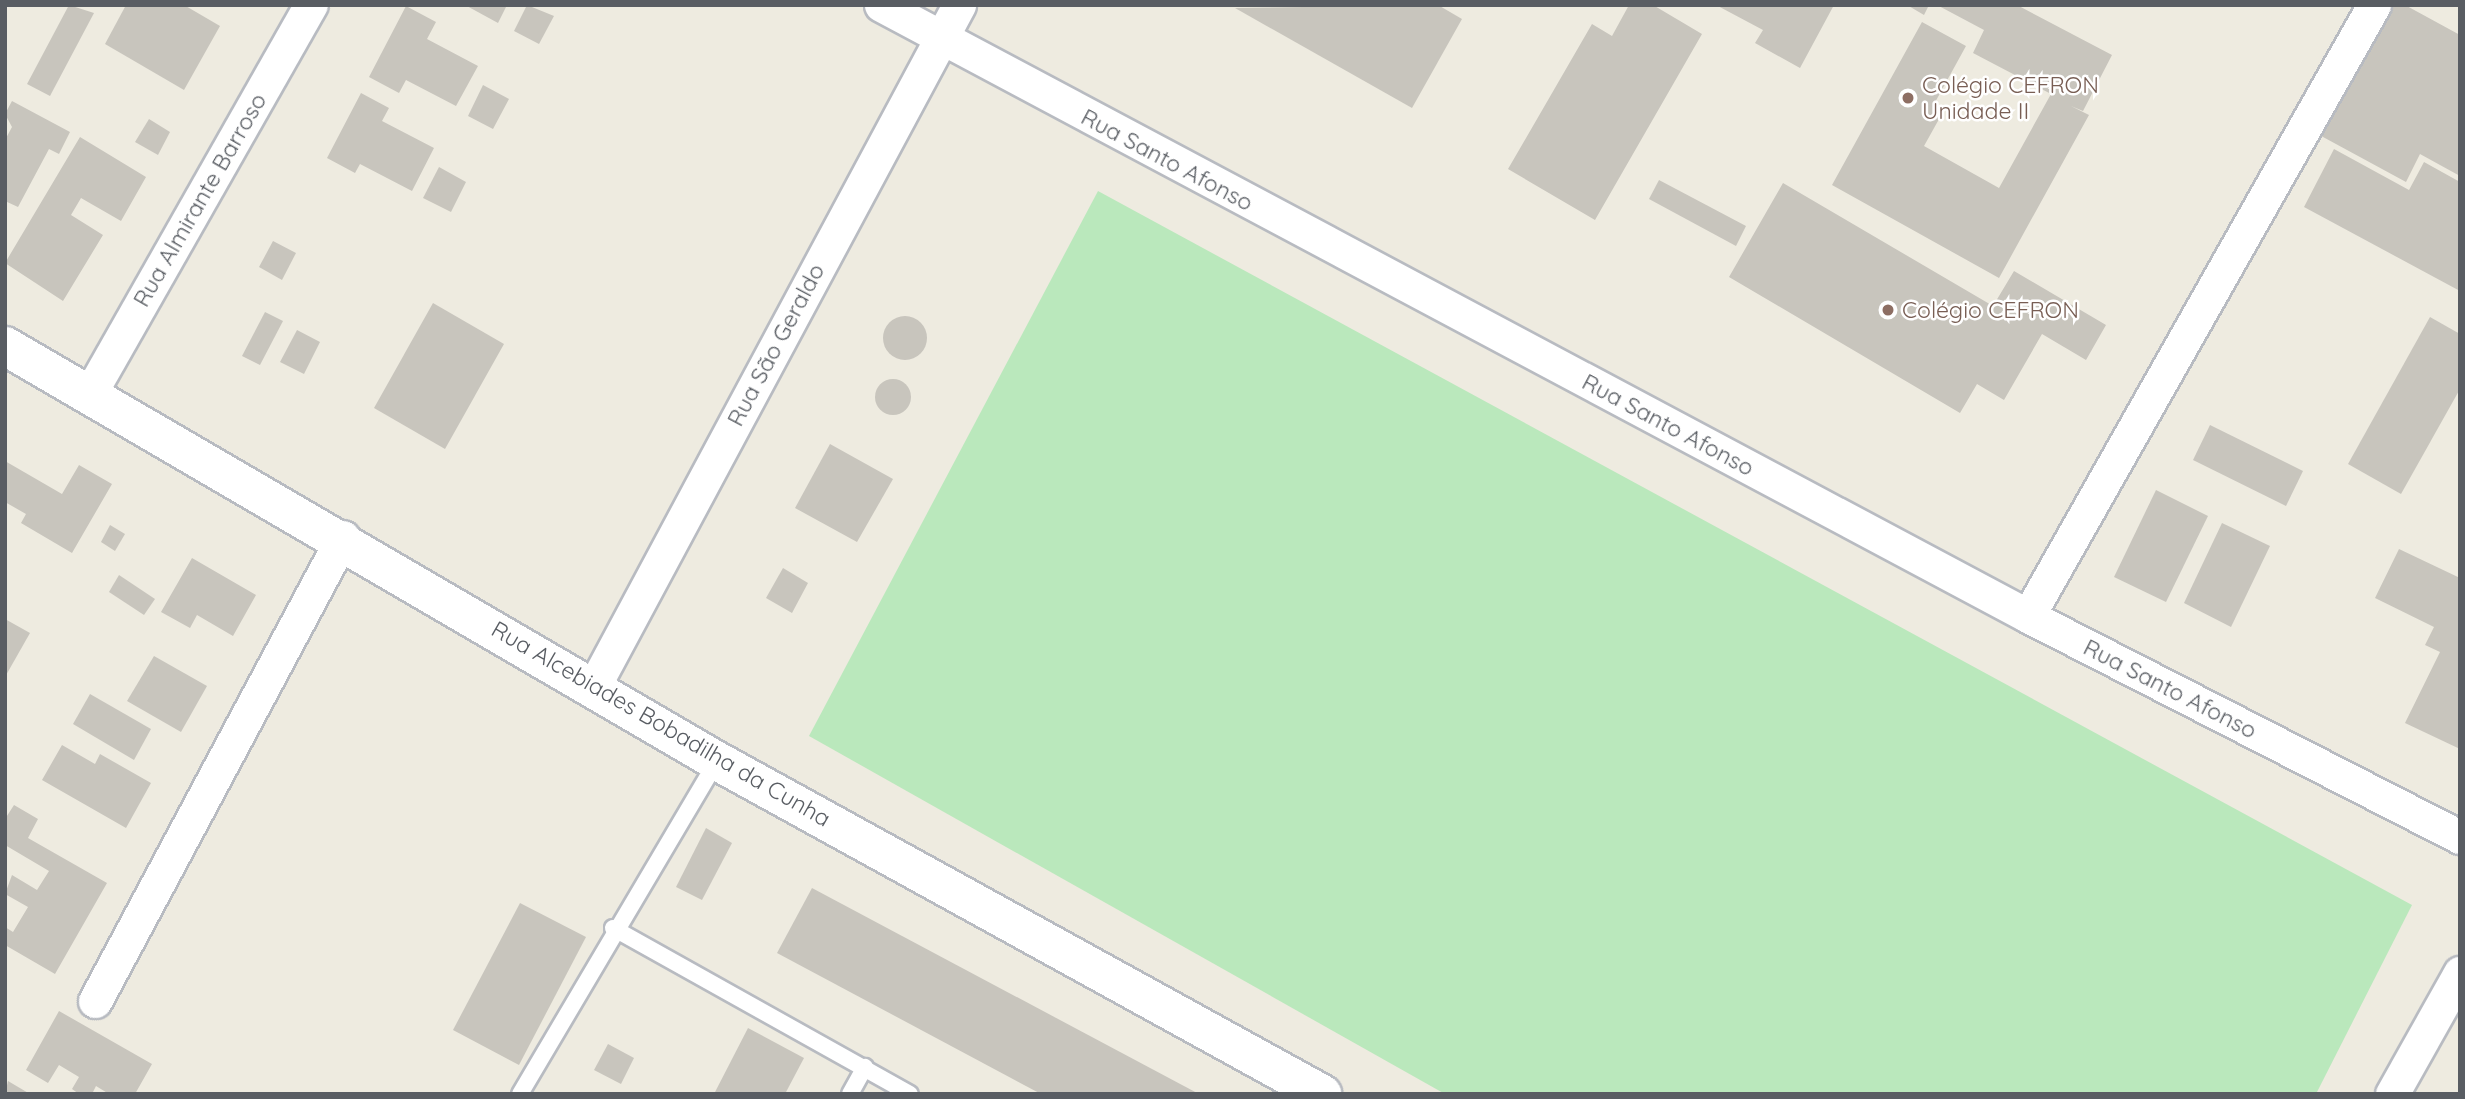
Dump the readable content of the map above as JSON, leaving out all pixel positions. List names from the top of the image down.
{
  "streets": {
    "street": [
      "Rua Santo Afonso",
      "Rua Almirante Barroso",
      "Rua São Geraldo",
      "Rua Alcebiades Bobadilha da Cunha"
    ]
  },
  "crossings": [
    ["Rua Santo Afonso", "Rua São Geraldo"],
    ["Rua Almirante Barroso", "Rua Alcebiades Bobadilha da Cunha"],
    ["Rua São Geraldo", "Rua Alcebiades Bobadilha da Cunha"]
  ],
  "places": ["Colégio CEFRON Unidade II", "Colégio CEFRON"]
}
